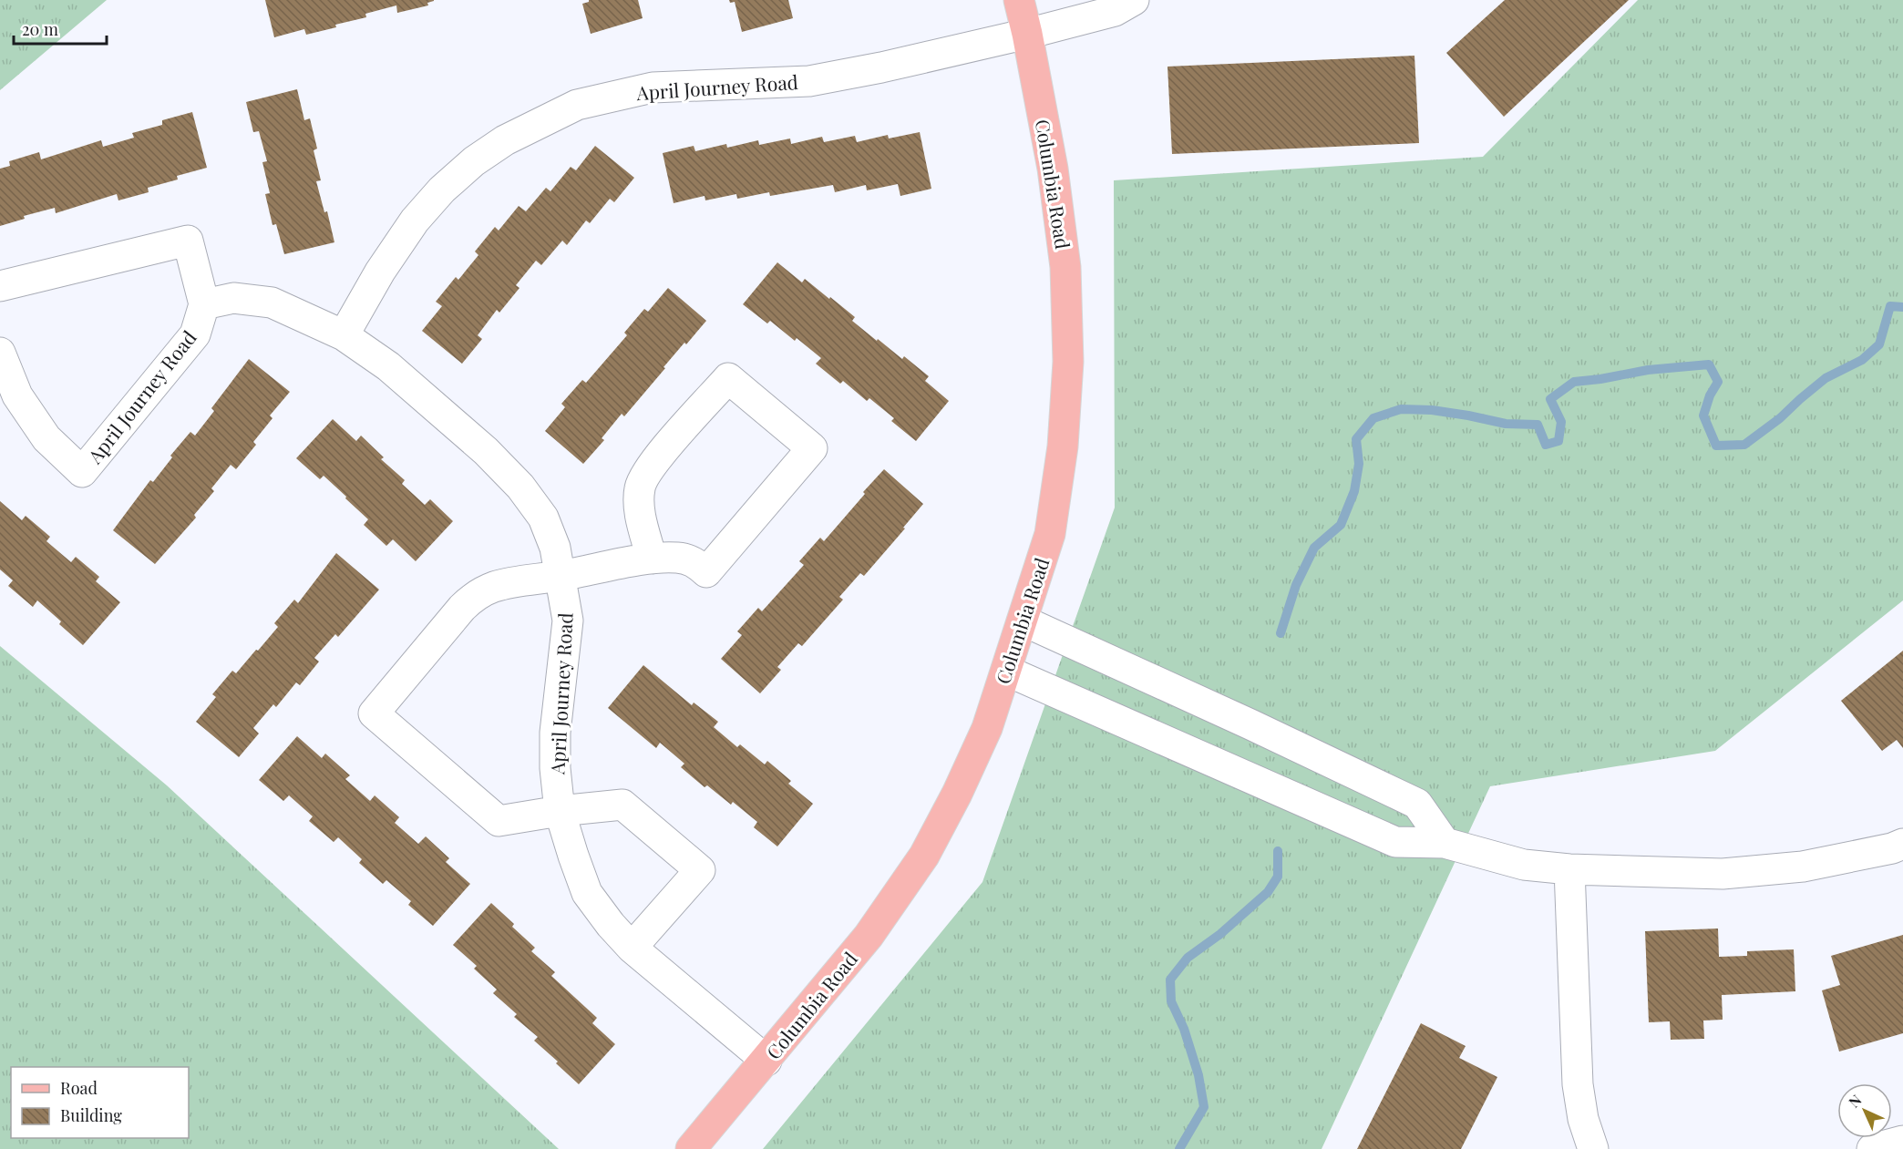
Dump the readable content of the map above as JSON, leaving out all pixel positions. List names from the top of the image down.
{
  "streets": {
    "main road": ["Columbia Road"],
    "street": ["April Journey Road"]
  },
  "crossings": [
    ["April Journey Road", "Columbia Road"]
  ],
  "legend": ["Road", "Building"],
  "scale_bar": "20 m",
  "north": "top left"
}
